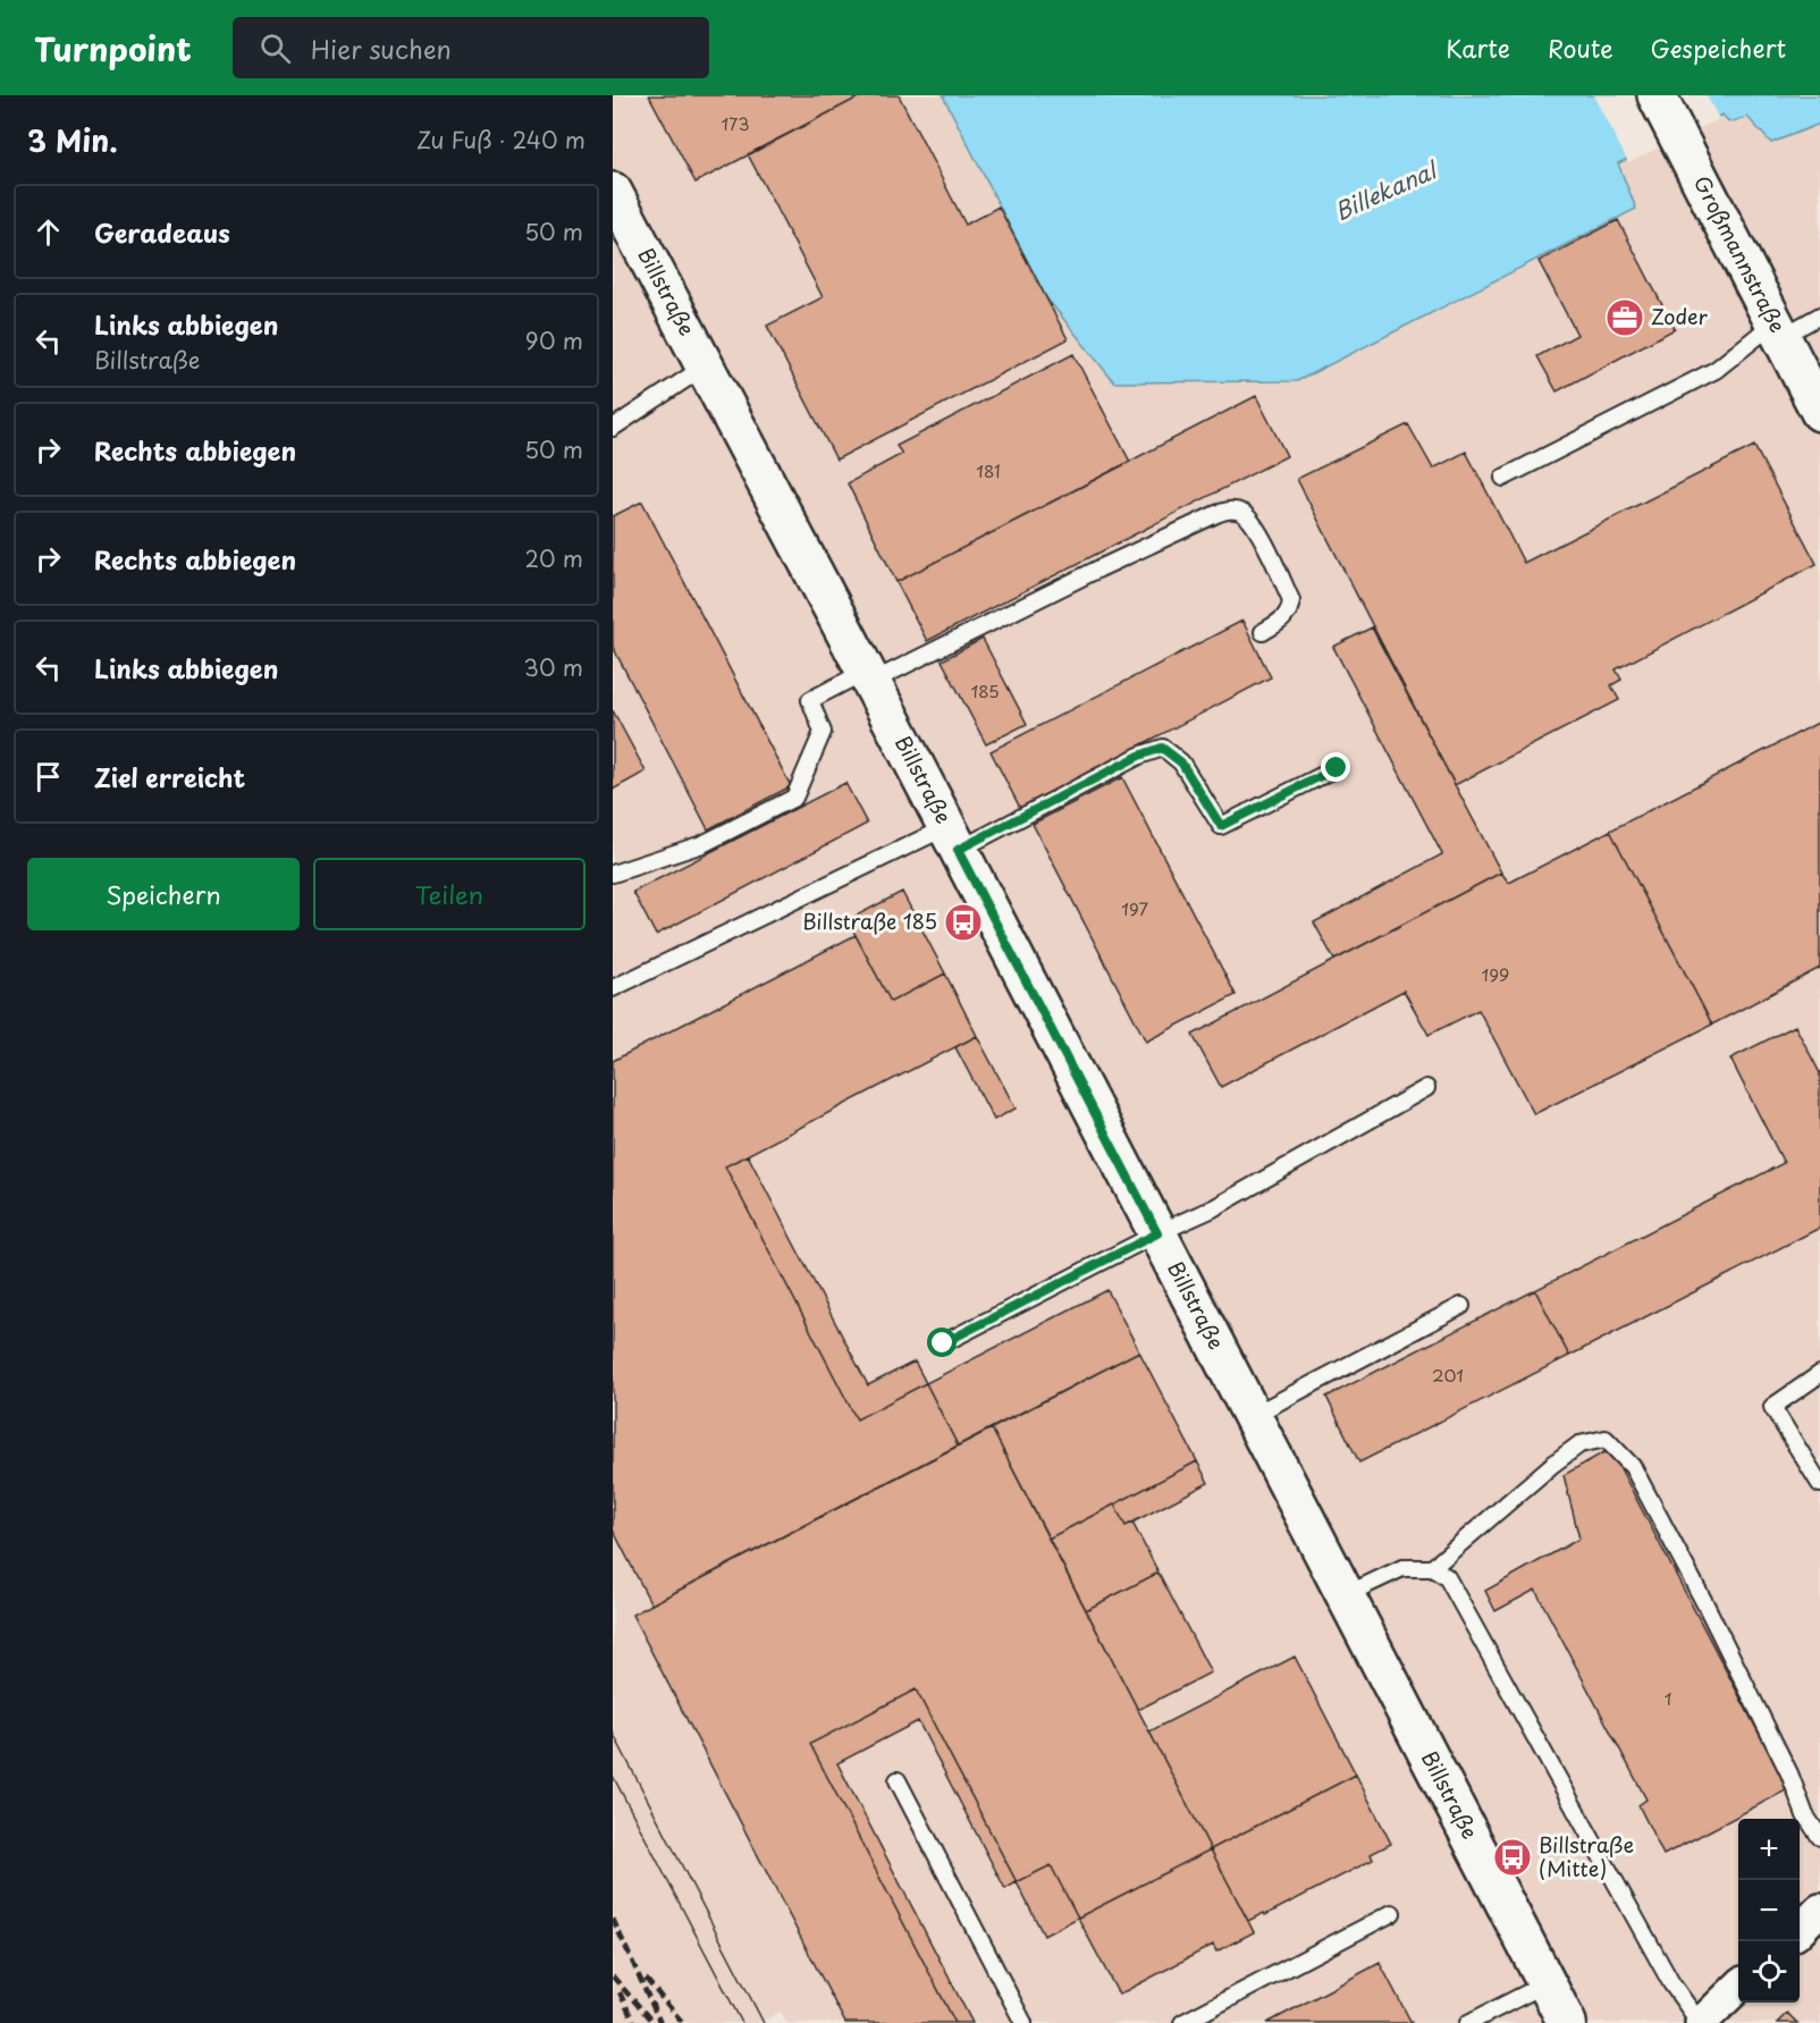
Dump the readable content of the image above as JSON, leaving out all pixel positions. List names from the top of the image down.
{
  "streets": {
    "street": ["Großmannstraße", "Billstraße"]
  },
  "water": ["Billekanal"],
  "places": {
    "office": ["Zoder"],
    "bus stop": ["Billstraße 185", "Billstraße (Mitte)"]
  },
  "house_numbers": [
    "173",
    "181",
    "185",
    "197",
    "199",
    "201",
    "1"
  ],
  "page": {
    "header": "Turnpoint",
    "search": "Hier suchen",
    "nav": ["Karte", "Route", "Gespeichert"],
    "heading": ["3 Min.", "Zu Fuß · 240 m"],
    "list": [
      ["Geradeaus", "50 m"],
      ["Links abbiegen", "Billstraße", "90 m"],
      ["Rechts abbiegen", "50 m"],
      ["Rechts abbiegen", "20 m"],
      ["Links abbiegen", "30 m"],
      "Ziel erreicht"
    ],
    "buttons": ["Speichern", "Teilen"],
    "map_buttons": ["+", "−"]
  }
}
